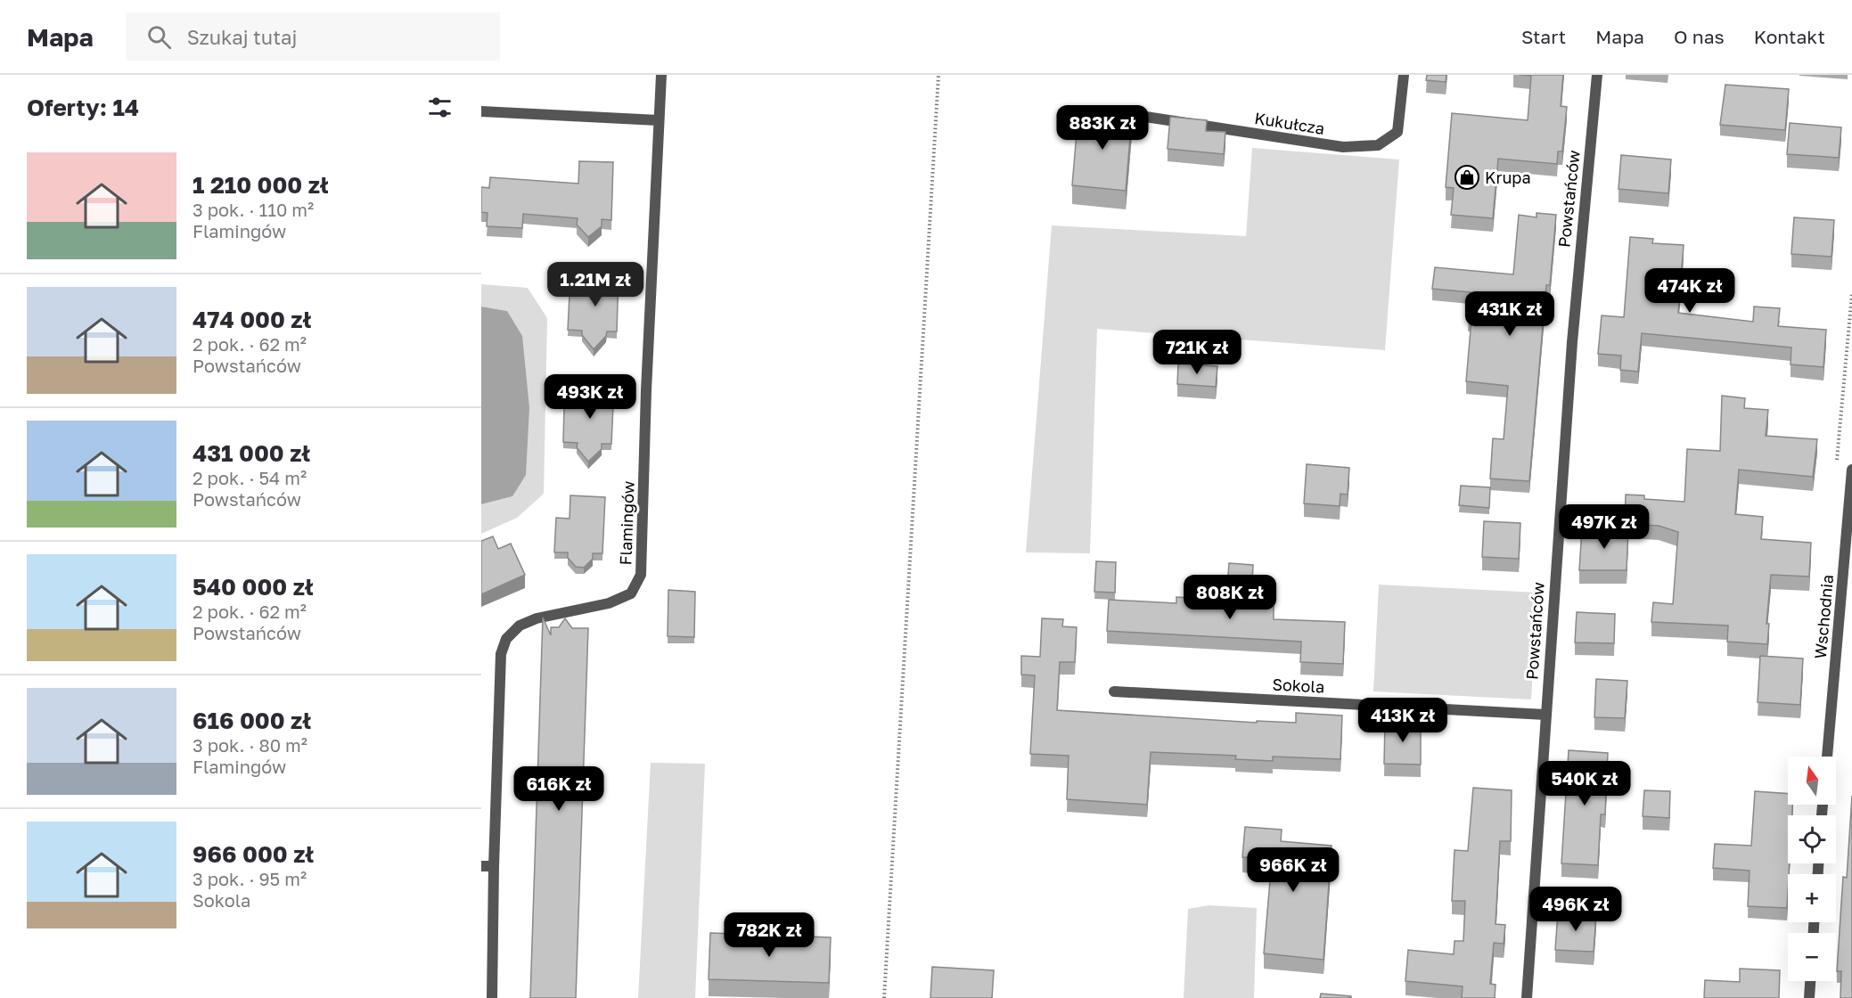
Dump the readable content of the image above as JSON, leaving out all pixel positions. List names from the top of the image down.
{
  "streets": {
    "street": [
      "Kukułcza",
      "Powstańców",
      "Flamingów",
      "Wschodnia",
      "Sokola"
    ]
  },
  "crossings": [
    ["Powstańców", "Sokola"]
  ],
  "places": {
    "shop": ["Krupa"]
  },
  "north": "top",
  "page": {
    "header": "Mapa",
    "search": "Szukaj tutaj",
    "nav": [
      "Start",
      "Mapa",
      "O nas",
      "Kontakt"
    ],
    "heading": "Oferty: 14",
    "price": [
      "883K zł",
      "1.21M zł",
      "474K zł",
      "431K zł",
      "721K zł",
      "493K zł",
      "497K zł",
      "808K zł",
      "413K zł",
      "540K zł",
      "616K zł",
      "966K zł",
      "496K zł",
      "782K zł"
    ],
    "list": [
      {
        "name": "1 210 000 zł",
        "note": "3 pok. · 110 m² · Flamingów"
      },
      {
        "name": "474 000 zł",
        "note": "2 pok. · 62 m² · Powstańców"
      },
      {
        "name": "431 000 zł",
        "note": "2 pok. · 54 m² · Powstańców"
      },
      {
        "name": "540 000 zł",
        "note": "2 pok. · 62 m² · Powstańców"
      },
      {
        "name": "616 000 zł",
        "note": "3 pok. · 80 m² · Flamingów"
      },
      {
        "name": "966 000 zł",
        "note": "3 pok. · 95 m² · Sokola"
      }
    ],
    "map_buttons": ["+", "−"]
  }
}
